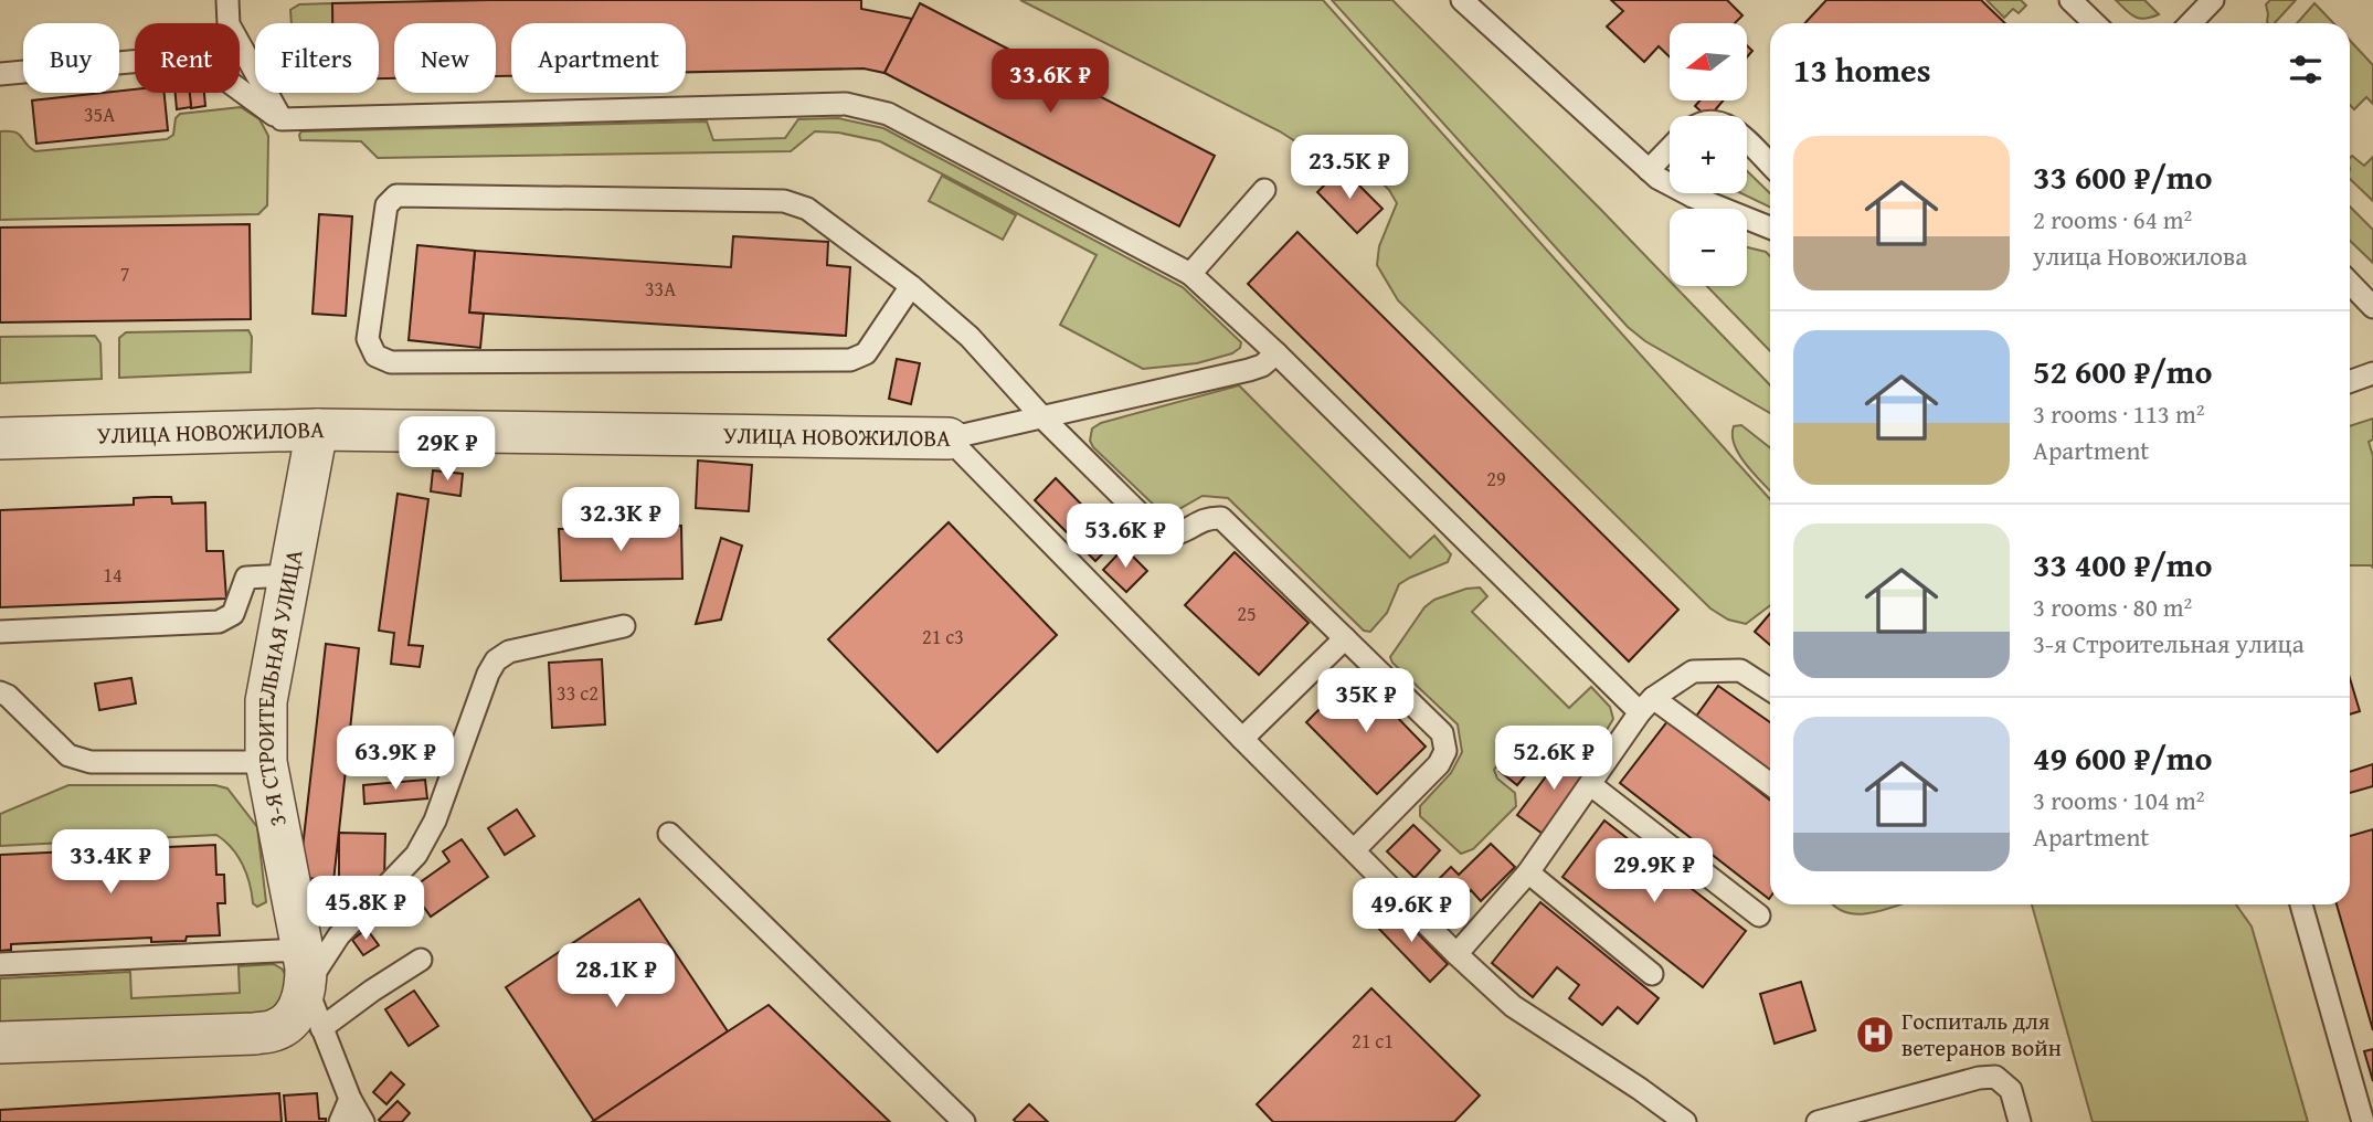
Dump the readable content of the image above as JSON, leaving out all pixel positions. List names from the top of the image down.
{
  "streets": {
    "street": ["УЛИЦА НОВОЖИЛОВА", "3-Я СТРОИТЕЛЬНАЯ УЛИЦА"]
  },
  "crossings": [
    ["УЛИЦА НОВОЖИЛОВА", "3-Я СТРОИТЕЛЬНАЯ УЛИЦА"]
  ],
  "places": {
    "hospital": ["Госпиталь для ветеранов войн"]
  },
  "house_numbers": [
    "35А",
    "7",
    "33А",
    "29",
    "14",
    "25",
    "21 с3",
    "33 с2",
    "21 с1"
  ],
  "north": "left",
  "page": {
    "map_buttons": ["+", "−"],
    "chip": [
      "Buy",
      "Rent",
      "Filters",
      "New",
      "Apartment"
    ],
    "heading": "13 homes",
    "price": [
      "33.6K ₽",
      "23.5K ₽",
      "29K ₽",
      "32.3K ₽",
      "53.6K ₽",
      "35K ₽",
      "63.9K ₽",
      "52.6K ₽",
      "33.4K ₽",
      "29.9K ₽",
      "45.8K ₽",
      "49.6K ₽",
      "28.1K ₽"
    ],
    "list": [
      {
        "name": "33 600 ₽/mo",
        "note": "2 rooms · 64 m² · улица Новожилова"
      },
      {
        "name": "52 600 ₽/mo",
        "note": "3 rooms · 113 m² · Apartment"
      },
      {
        "name": "33 400 ₽/mo",
        "note": "3 rooms · 80 m² · 3-я Строительная улица"
      },
      {
        "name": "49 600 ₽/mo",
        "note": "3 rooms · 104 m² · Apartment"
      }
    ]
  }
}
